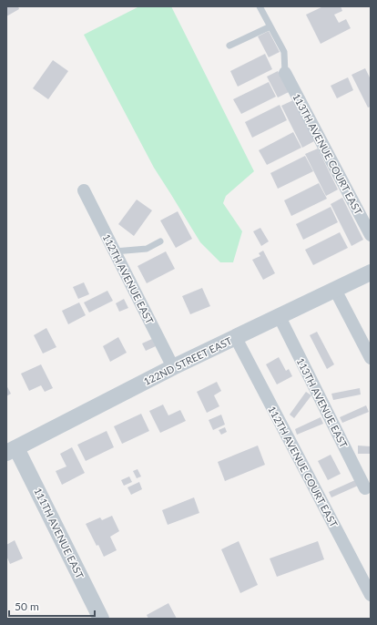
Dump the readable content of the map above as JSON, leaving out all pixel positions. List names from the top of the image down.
{
  "streets": {
    "street": [
      "113TH AVENUE COURT EAST",
      "112TH AVENUE EAST",
      "122ND STREET EAST",
      "113TH AVENUE EAST",
      "112TH AVENUE COURT EAST",
      "111TH AVENUE EAST"
    ]
  },
  "crossings": [
    ["112TH AVENUE EAST", "122ND STREET EAST"],
    ["122ND STREET EAST", "113TH AVENUE EAST"],
    ["122ND STREET EAST", "112TH AVENUE COURT EAST"],
    ["122ND STREET EAST", "111TH AVENUE EAST"]
  ],
  "scale_bar": "50 m"
}
